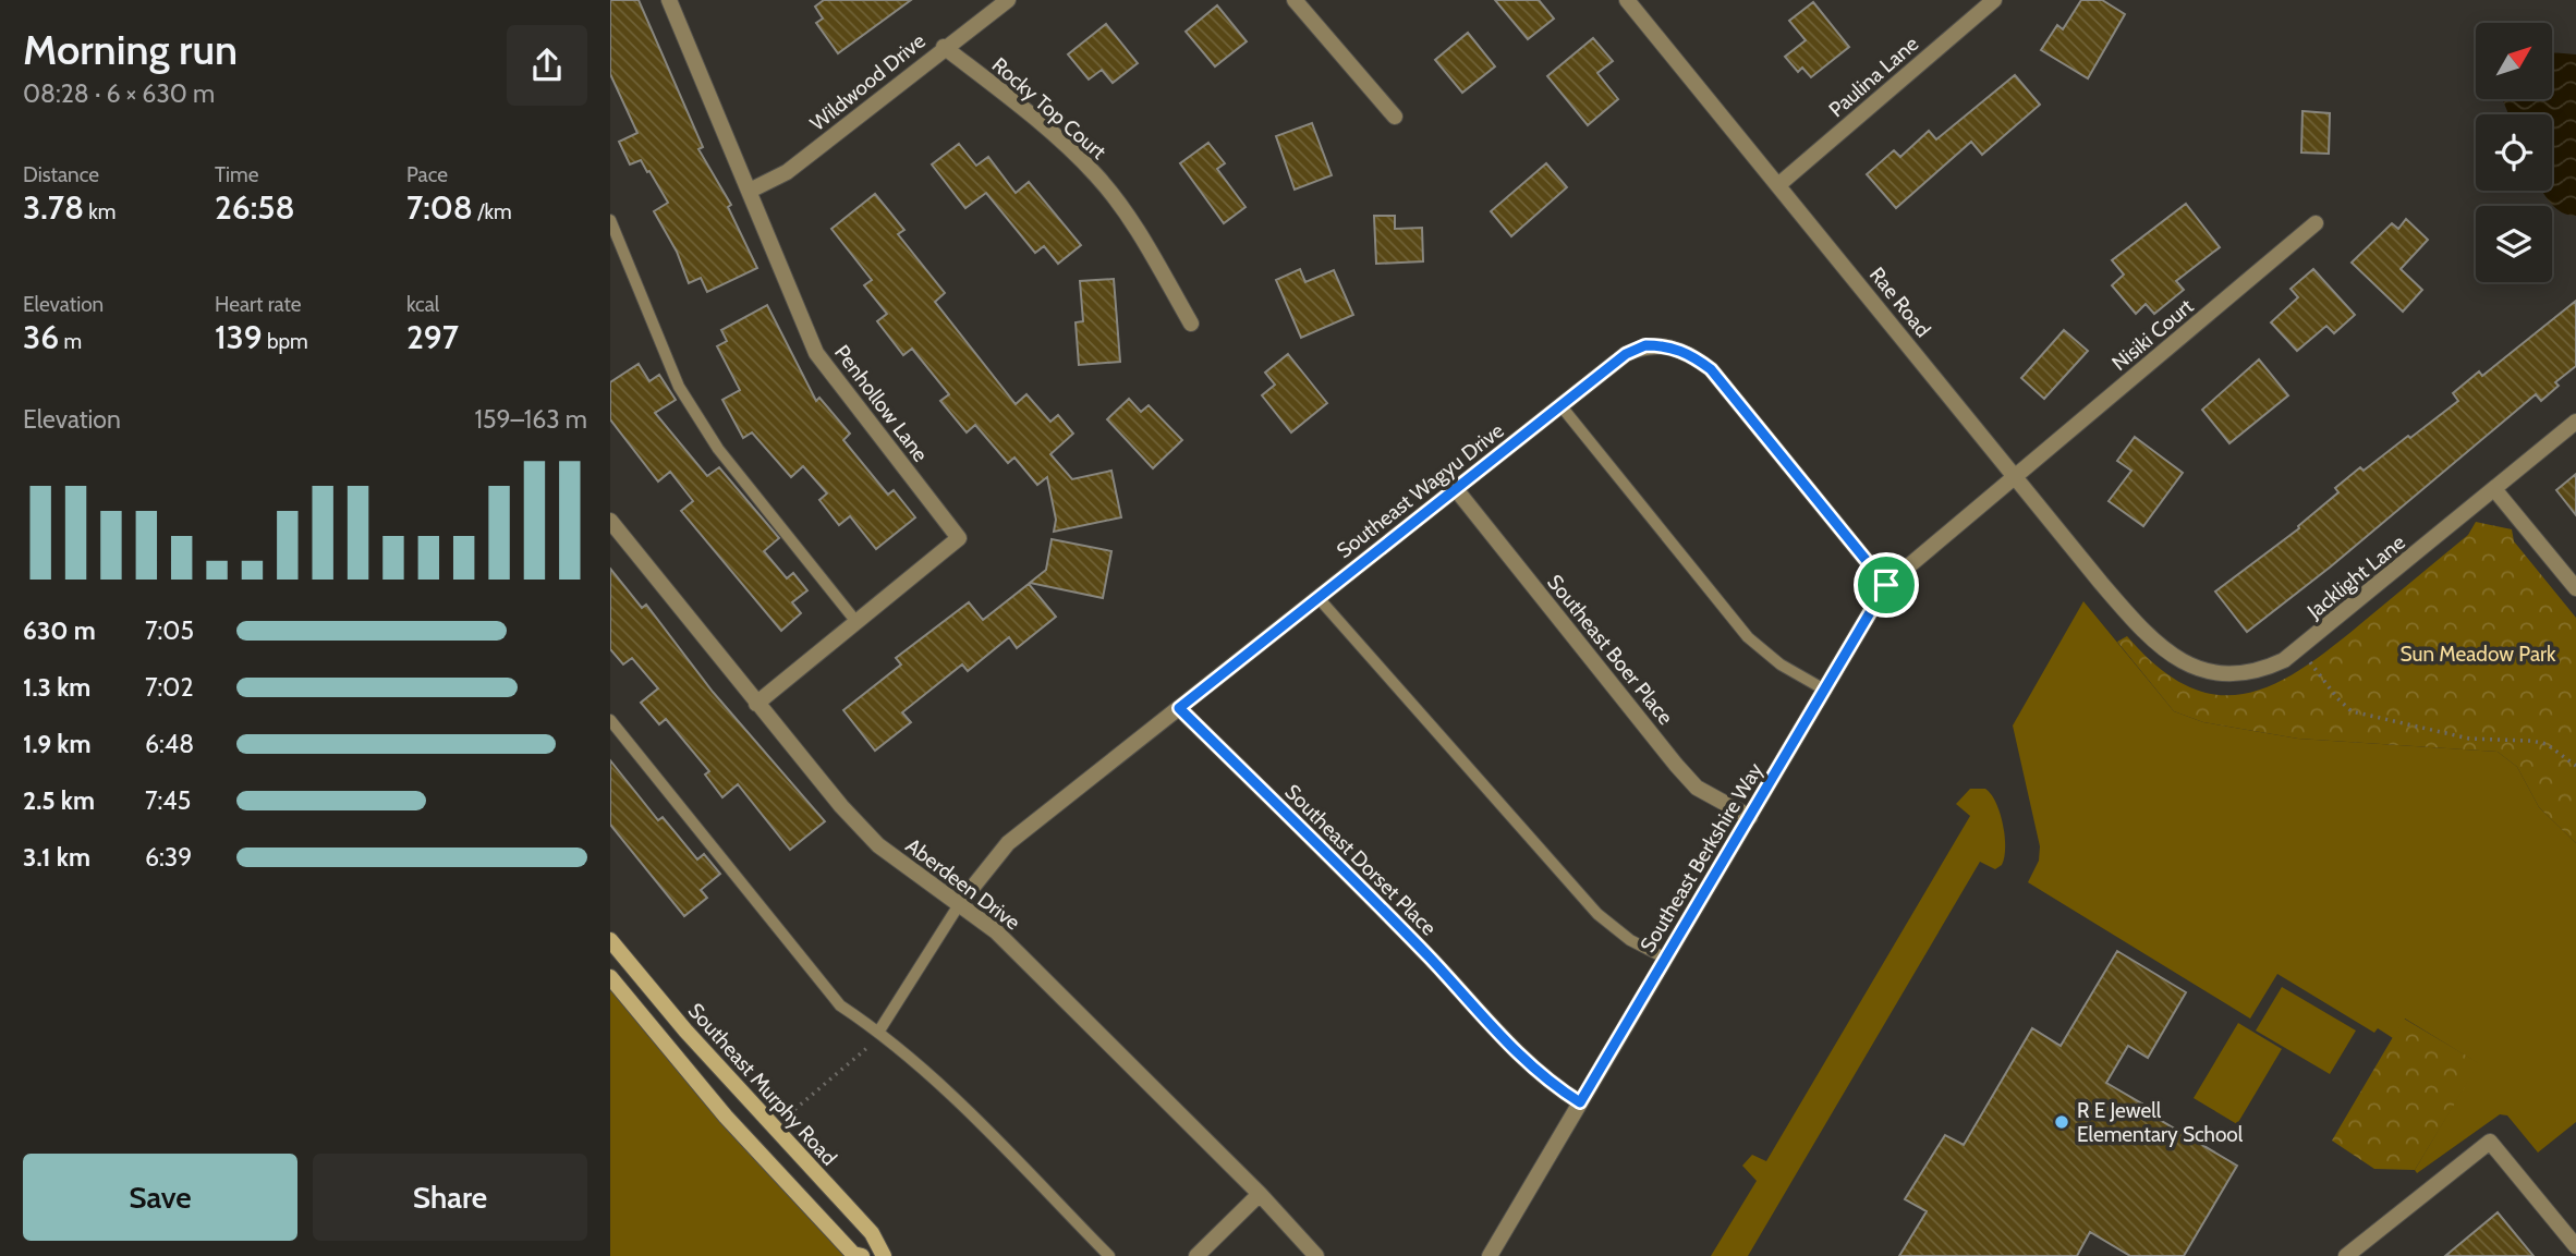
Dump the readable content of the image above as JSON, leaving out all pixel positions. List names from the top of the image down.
{
  "streets": {
    "main road": ["Southeast Murphy Road"],
    "street": [
      "Paulina Lane",
      "Wildwood Drive",
      "Rocky Top Court",
      "Rae Road",
      "Nisiki Court",
      "Penhollow Lane",
      "Southeast Wagyu Drive",
      "Jacklight Lane",
      "Southeast Boer Place",
      "Southeast Berkshire Way",
      "Southeast Dorset Place",
      "Aberdeen Drive"
    ]
  },
  "crossings": [
    ["Paulina Lane", "Rae Road"],
    ["Wildwood Drive", "Rocky Top Court"],
    ["Wildwood Drive", "Penhollow Lane"],
    ["Rae Road", "Nisiki Court"],
    ["Rae Road", "Jacklight Lane"],
    ["Rae Road", "Southeast Berkshire Way"],
    ["Nisiki Court", "Southeast Berkshire Way"],
    ["Penhollow Lane", "Aberdeen Drive"],
    ["Southeast Wagyu Drive", "Southeast Boer Place"],
    ["Southeast Wagyu Drive", "Southeast Berkshire Way"],
    ["Southeast Wagyu Drive", "Southeast Dorset Place"],
    ["Southeast Wagyu Drive", "Aberdeen Drive"],
    ["Southeast Boer Place", "Southeast Berkshire Way"],
    ["Southeast Berkshire Way", "Southeast Dorset Place"]
  ],
  "parks": ["Sun Meadow Park"],
  "places": ["R E Jewell Elementary School"],
  "north": "top right",
  "page": {
    "heading": ["Morning run", "08:28 · 6 × 630 m"],
    "stats": [
      ["Distance", "3.78 km"],
      ["Time", "26:58"],
      ["Pace", "7:08 /km"],
      ["Elevation", "36 m"],
      ["Heart rate", "139 bpm"],
      ["kcal", "297"]
    ],
    "chart": ["Elevation", "159–163 m"],
    "list": [
      {
        "name": "630 m",
        "note": "7:05"
      },
      {
        "name": "1.3 km",
        "note": "7:02"
      },
      {
        "name": "1.9 km",
        "note": "6:48"
      },
      {
        "name": "2.5 km",
        "note": "7:45"
      },
      {
        "name": "3.1 km",
        "note": "6:39"
      }
    ],
    "buttons": ["Save", "Share"]
  }
}
